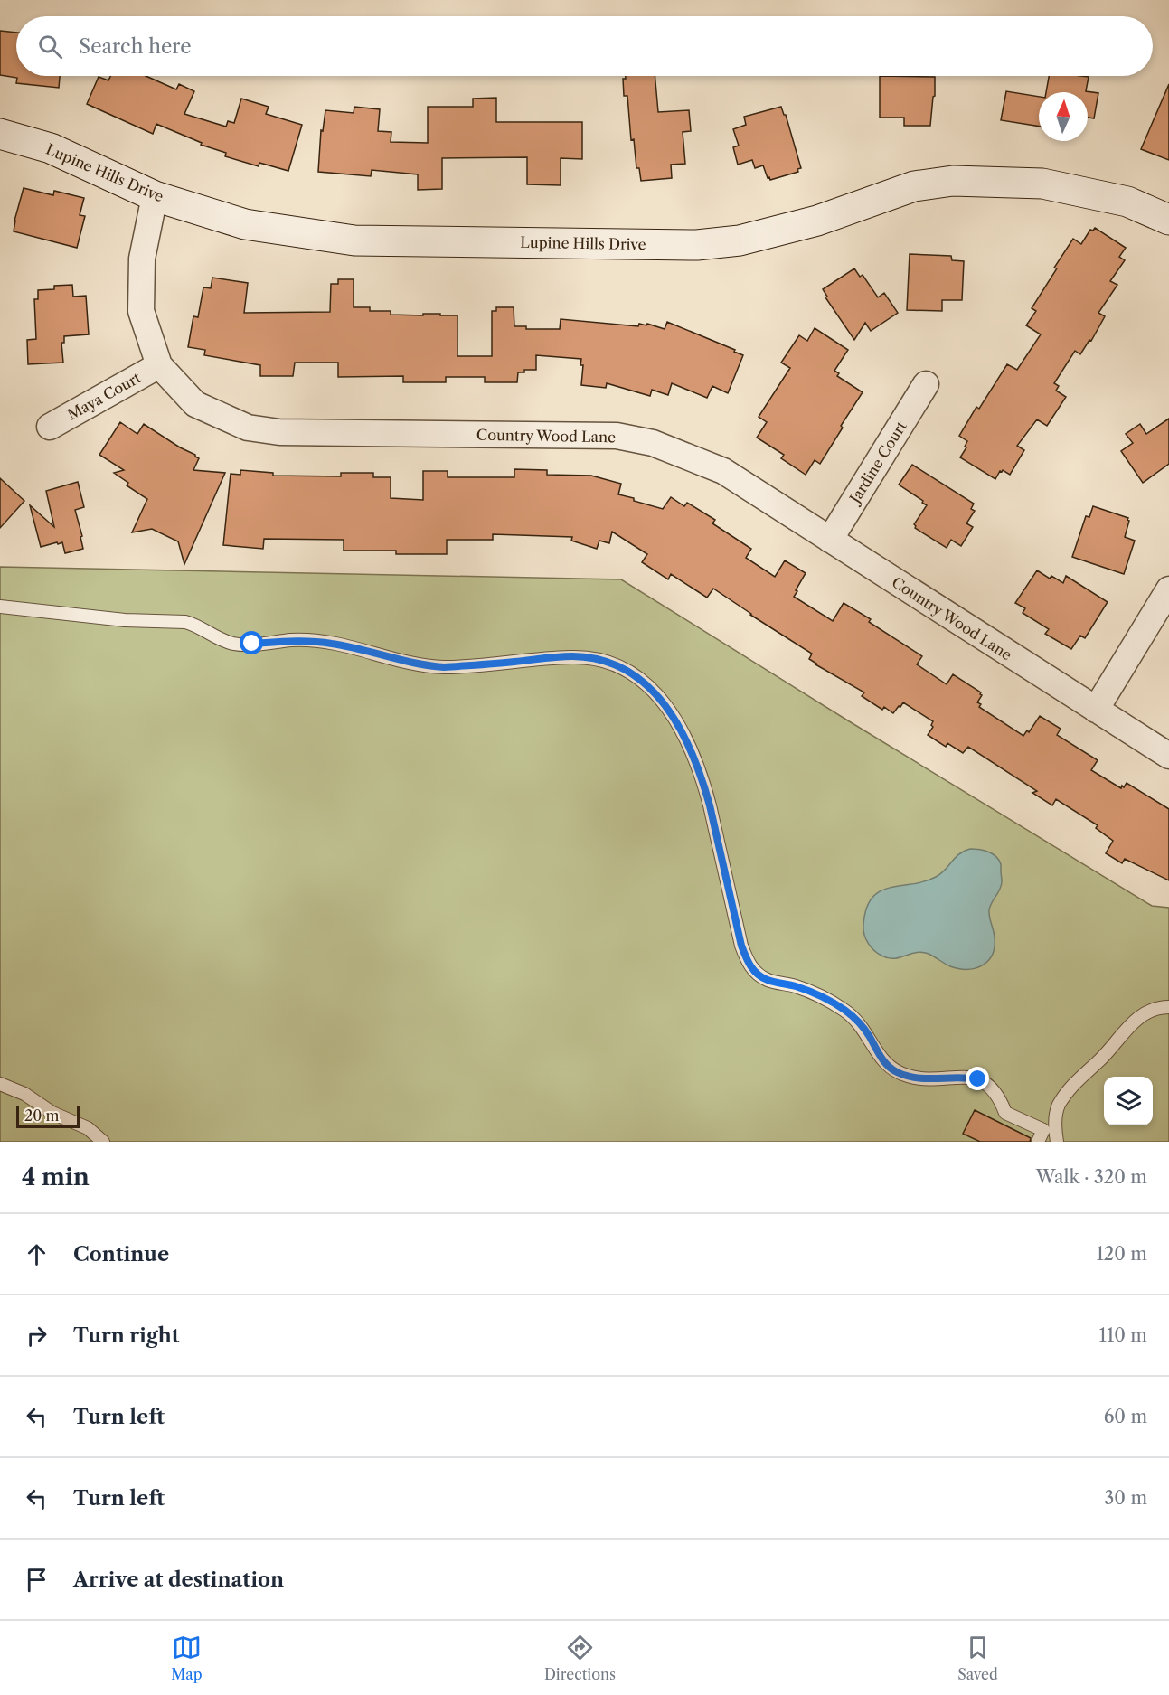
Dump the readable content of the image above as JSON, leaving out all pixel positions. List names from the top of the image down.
{
  "streets": {
    "street": [
      "Lupine Hills Drive",
      "Maya Court",
      "Country Wood Lane",
      "Jardine Court"
    ]
  },
  "crossings": [
    ["Lupine Hills Drive", "Country Wood Lane"],
    ["Maya Court", "Country Wood Lane"],
    ["Country Wood Lane", "Jardine Court"]
  ],
  "scale_bar": "20 m",
  "north": "top",
  "page": {
    "search": "Search here",
    "scale": "20 m",
    "heading": ["4 min", "Walk · 320 m"],
    "list": [
      ["Continue", "120 m"],
      ["Turn right", "110 m"],
      ["Turn left", "60 m"],
      ["Turn left", "30 m"],
      "Arrive at destination"
    ],
    "nav": ["Map", "Directions", "Saved"]
  }
}
